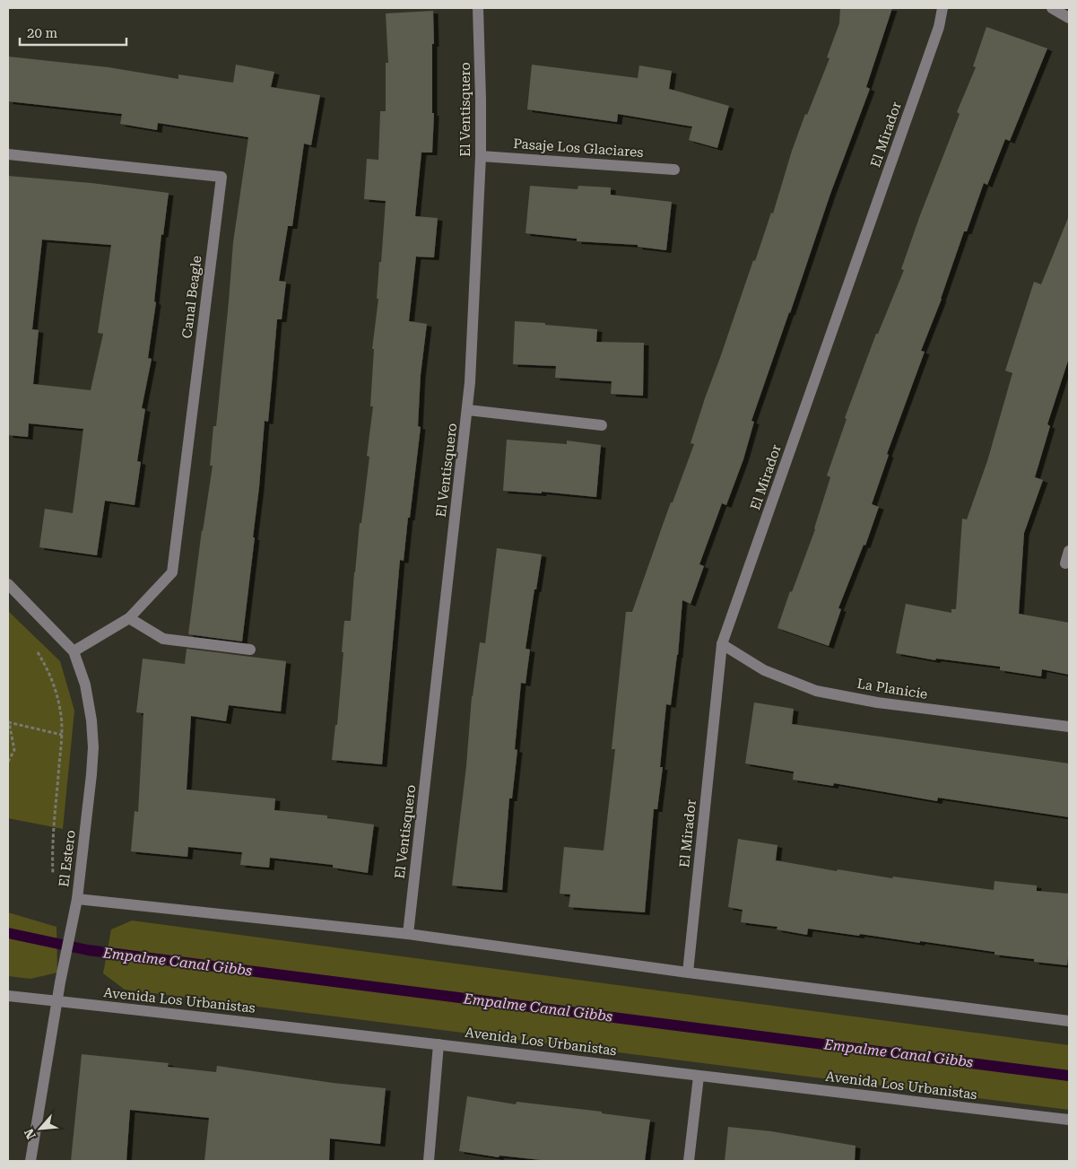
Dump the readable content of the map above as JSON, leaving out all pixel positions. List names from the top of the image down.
{
  "streets": {
    "street": [
      "El Ventisquero",
      "El Mirador",
      "Pasaje Los Glaciares",
      "Canal Beagle",
      "La Planicie",
      "El Estero",
      "Avenida Los Urbanistas"
    ]
  },
  "crossings": [
    ["El Ventisquero", "Pasaje Los Glaciares"],
    ["El Mirador", "La Planicie"],
    ["Canal Beagle", "El Estero"],
    ["El Estero", "Avenida Los Urbanistas"]
  ],
  "water": ["Empalme Canal Gibbs"],
  "scale_bar": "20 m",
  "north": "bottom left"
}
